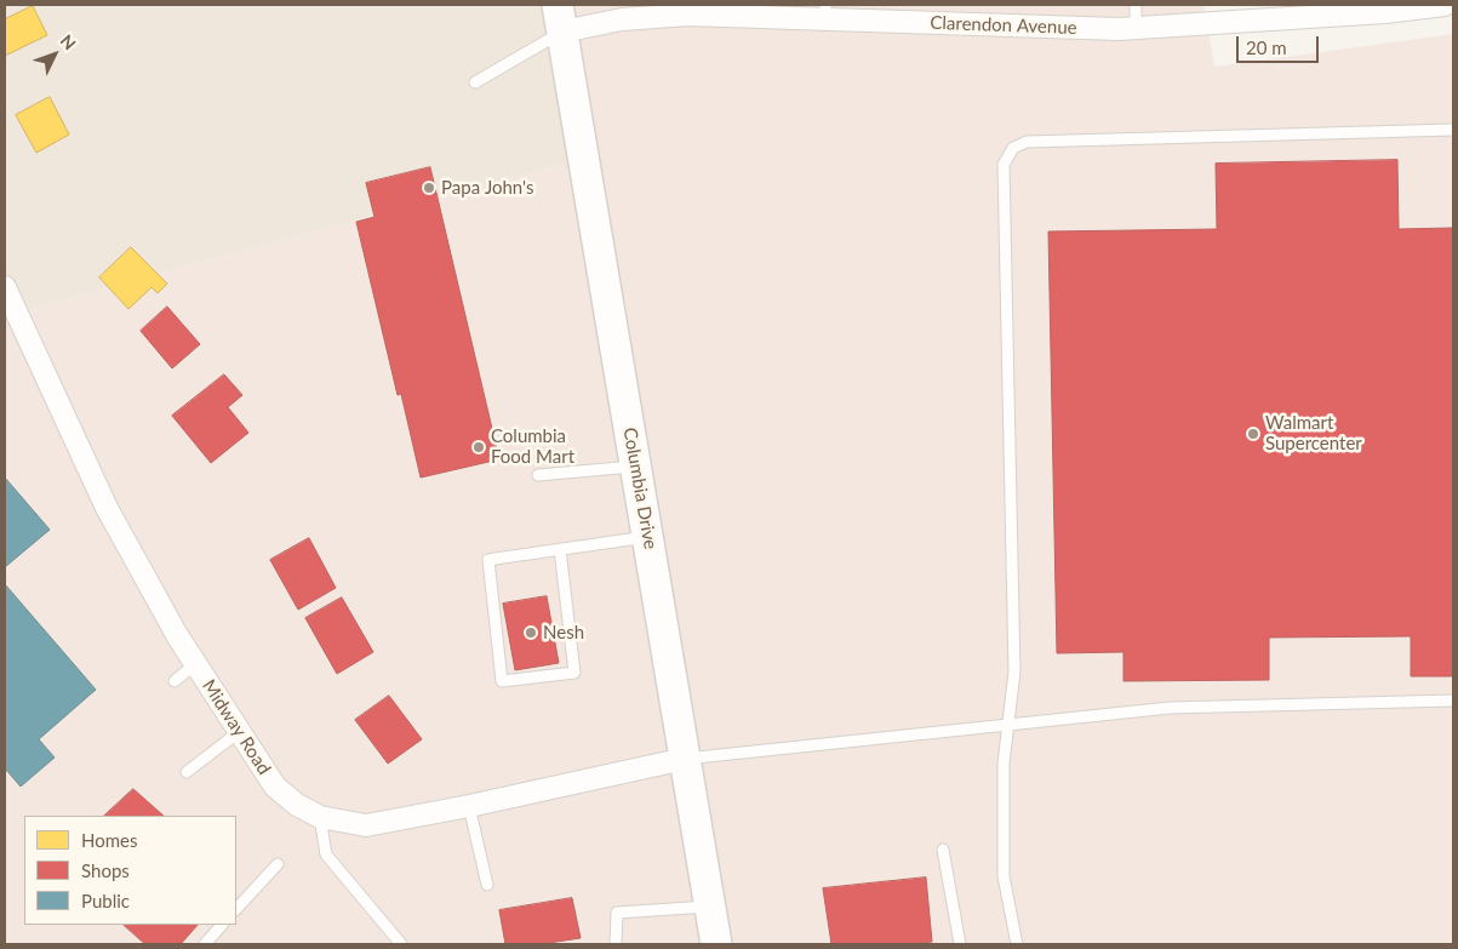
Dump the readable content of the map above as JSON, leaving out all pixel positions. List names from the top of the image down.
{
  "streets": {
    "main road": ["Columbia Drive"],
    "street": ["Clarendon Avenue", "Midway Road"]
  },
  "crossings": [
    ["Clarendon Avenue", "Columbia Drive"],
    ["Columbia Drive", "Midway Road"]
  ],
  "places": [
    "Papa John's",
    "Walmart Supercenter",
    "Columbia Food Mart",
    "Nesh"
  ],
  "legend": ["Homes", "Shops", "Public"],
  "scale_bar": "20 m",
  "north": "top right"
}
